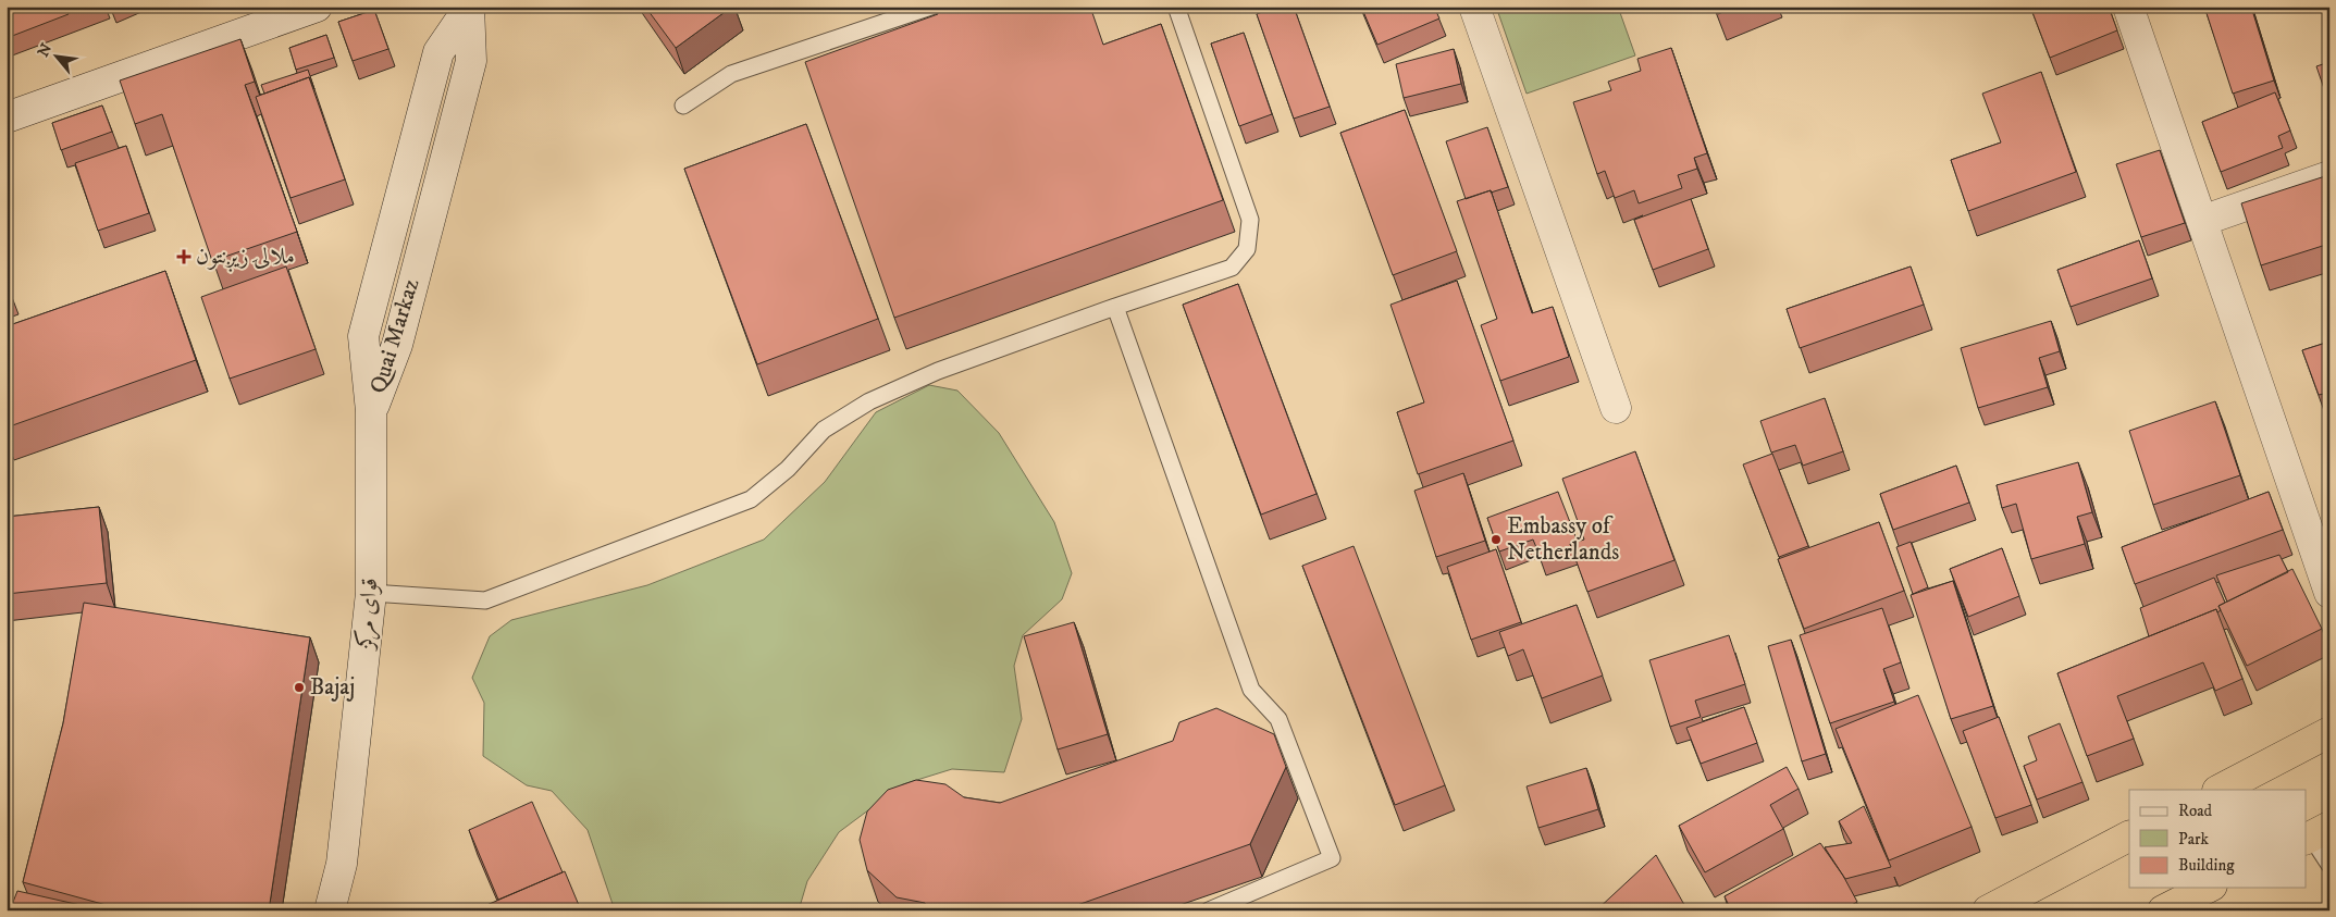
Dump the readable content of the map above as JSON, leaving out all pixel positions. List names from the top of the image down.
{
  "streets": {
    "street": ["Quai Markaz", "قوای مرکز"]
  },
  "crossings": [
    ["Quai Markaz", "قوای مرکز"]
  ],
  "places": {
    "health": ["ملالۍ زیږنتون"],
    "other": ["Embassy of Netherlands", "Bajaj"]
  },
  "legend": ["Road", "Park", "Building"],
  "north": "top left"
}
